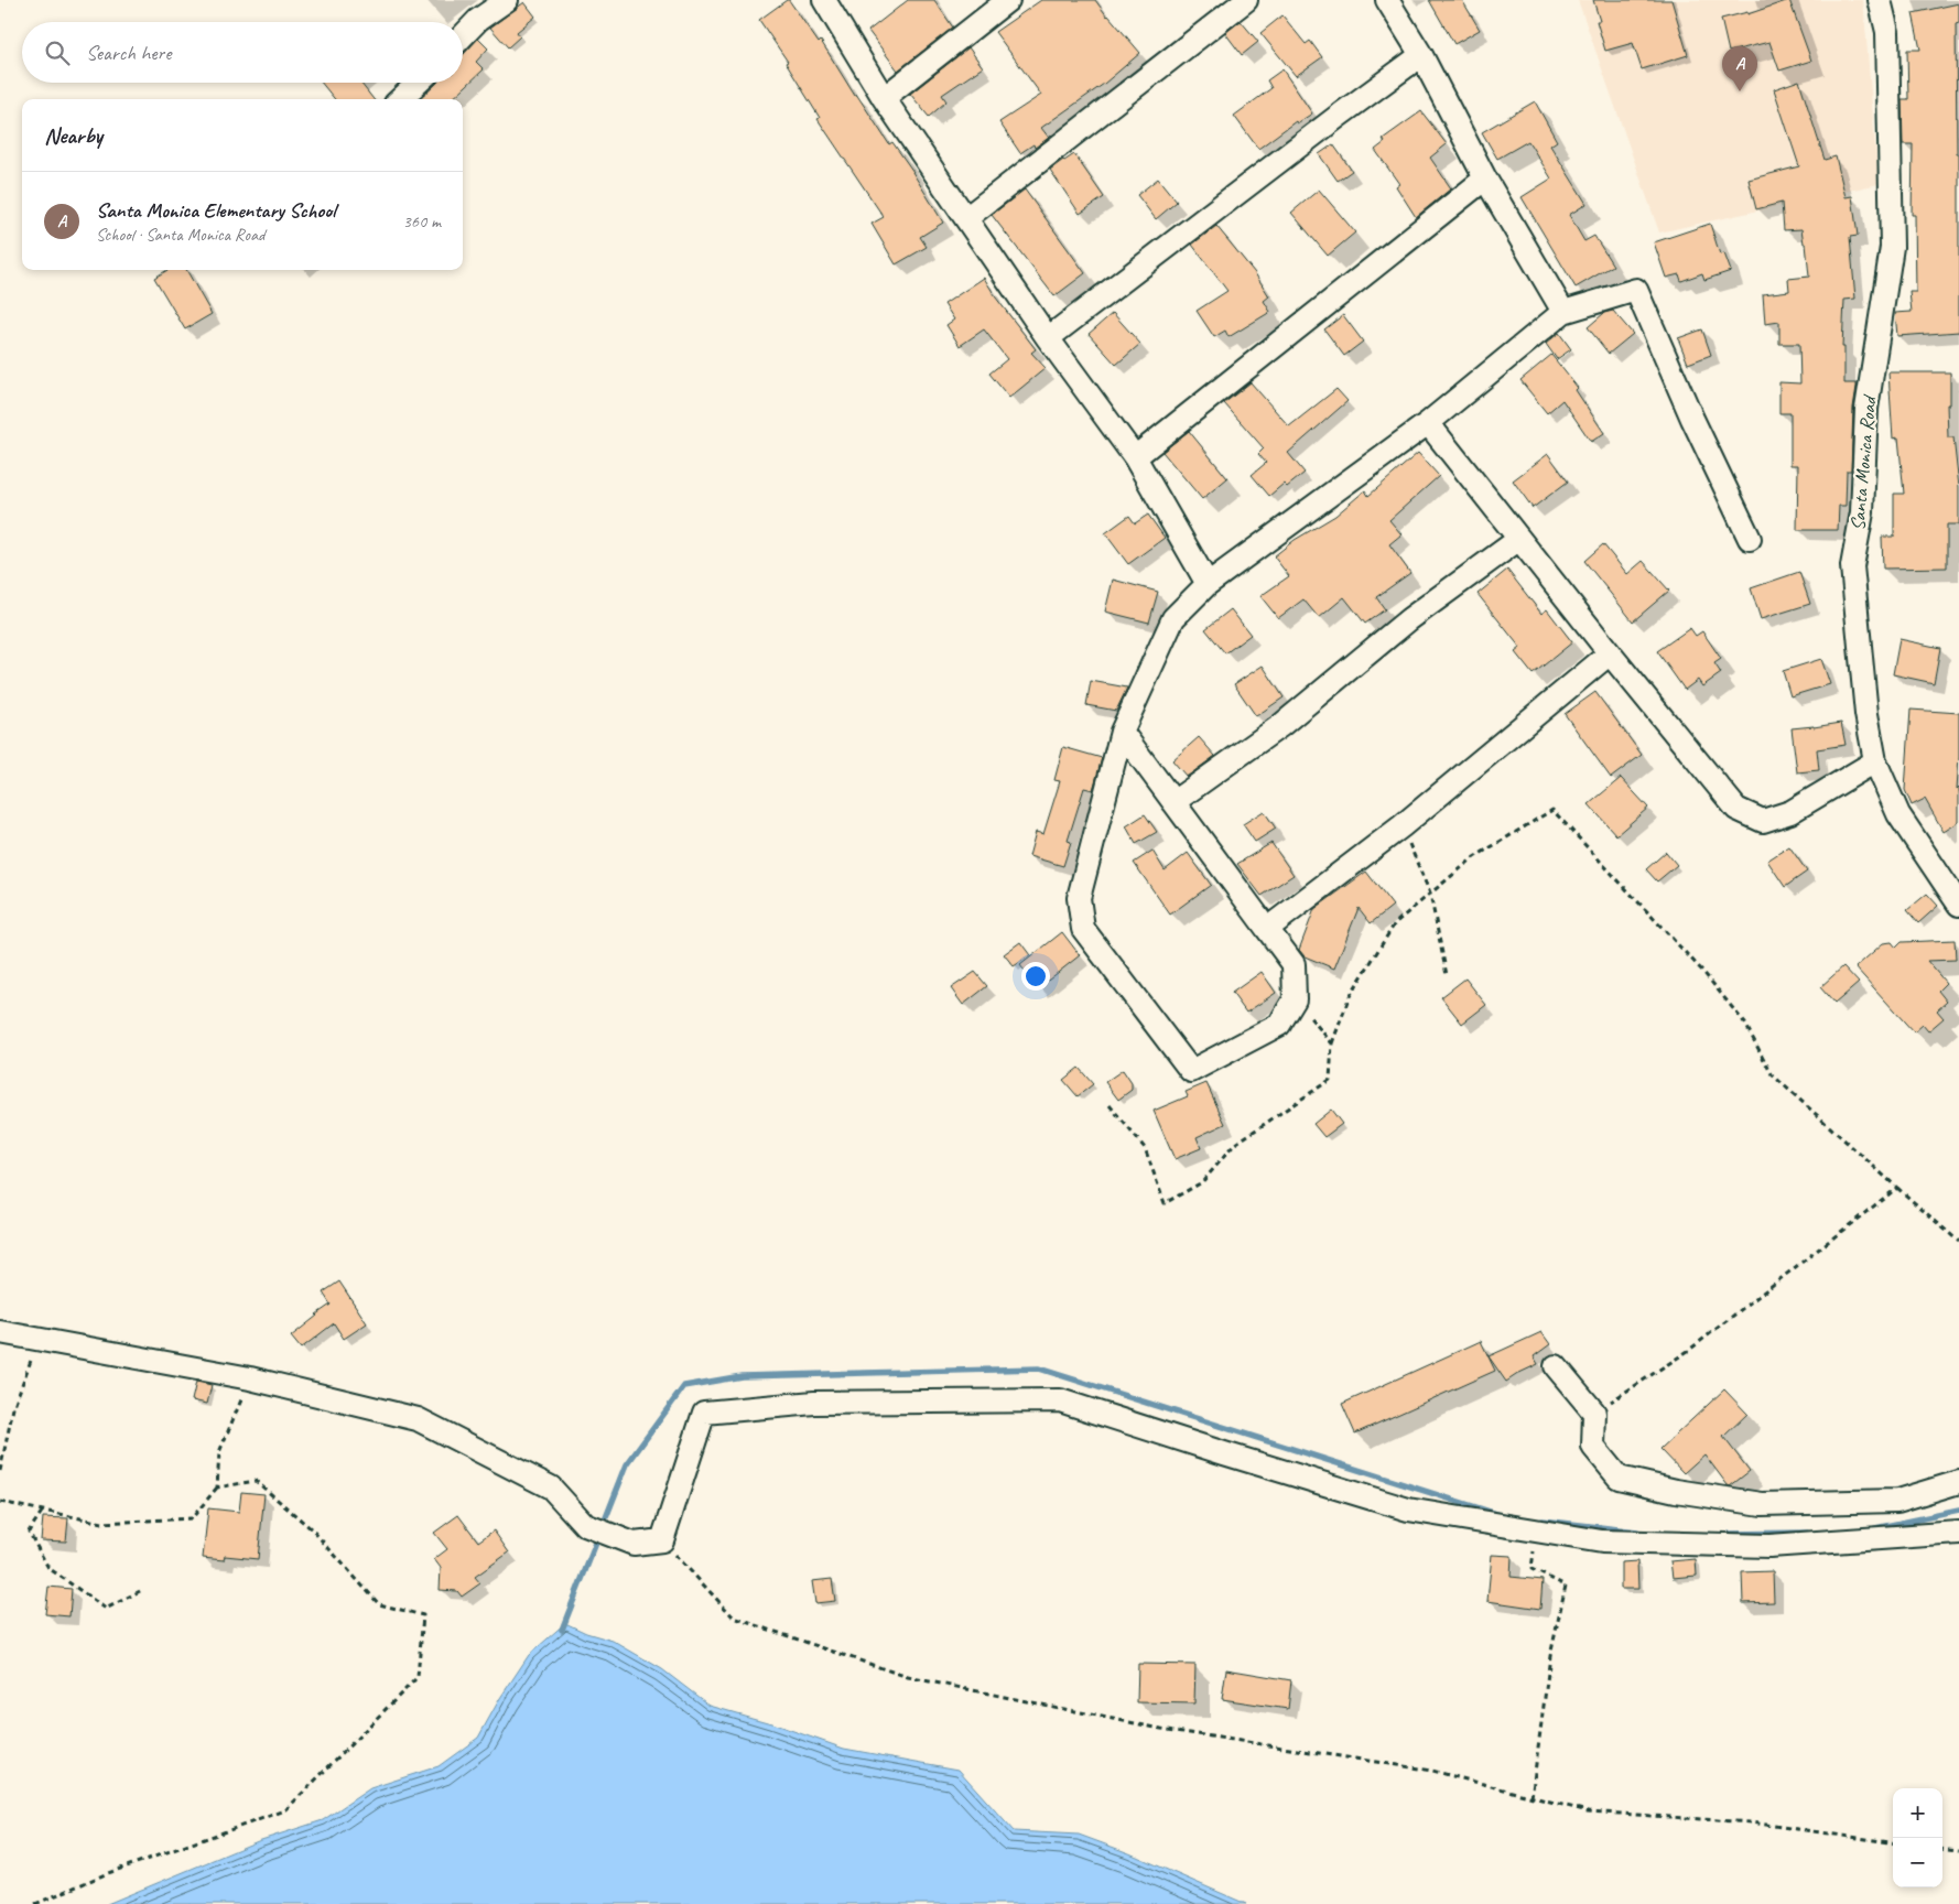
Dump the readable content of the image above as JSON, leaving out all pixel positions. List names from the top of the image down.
{
  "streets": {
    "street": ["Santa Monica Road"]
  },
  "page": {
    "search": "Search here",
    "pins": "A",
    "heading": "Nearby",
    "list": [
      {
        "mark": "A",
        "name": "Santa Monica Elementary School",
        "note": "School · Santa Monica Road",
        "value": "360 m"
      }
    ],
    "map_buttons": ["+", "−"]
  }
}
